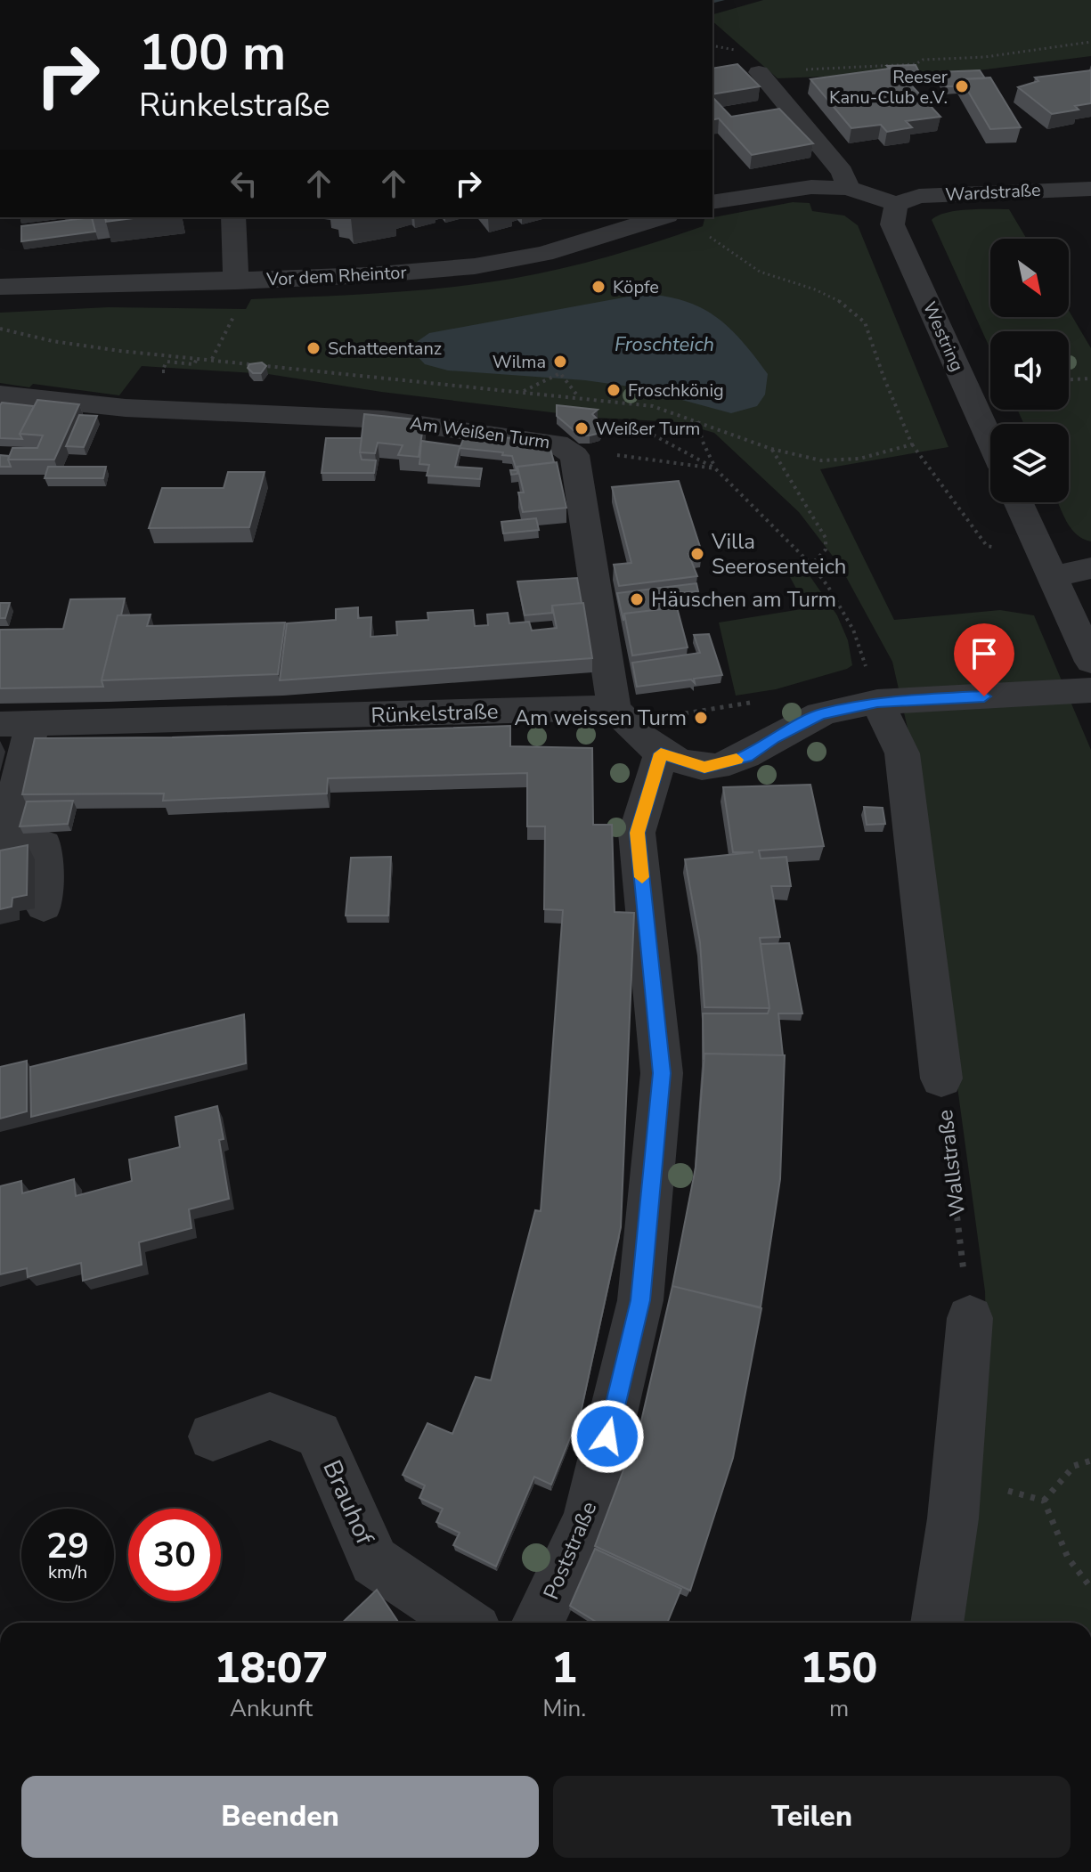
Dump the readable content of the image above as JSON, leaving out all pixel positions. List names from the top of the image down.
{
  "streets": {
    "street": [
      "Wardstraße",
      "Vor dem Rheintor",
      "Westring",
      "Am Weißen Turm",
      "Rünkelstraße",
      "Wallstraße",
      "Brauhof",
      "Poststraße"
    ]
  },
  "crossings": [
    ["Wardstraße", "Westring"],
    ["Am Weißen Turm", "Rünkelstraße"]
  ],
  "water": ["Froschteich"],
  "places": [
    "Reeser Kanu-Club e.V.",
    "Köpfe",
    "Schatteentanz",
    "Wilma",
    "Froschkönig",
    "Weißer Turm",
    "Villa Seerosenteich",
    "Häuschen am Turm",
    "Am weissen Turm"
  ],
  "north": "bottom right",
  "page": {
    "turn": ["100 m", "Rünkelstraße"],
    "speed": "29 km/h",
    "limit": "30",
    "eta": [
      "18:07",
      "Ankunft",
      "1",
      "Min.",
      "150",
      "m"
    ],
    "buttons": ["Beenden", "Teilen"]
  }
}
